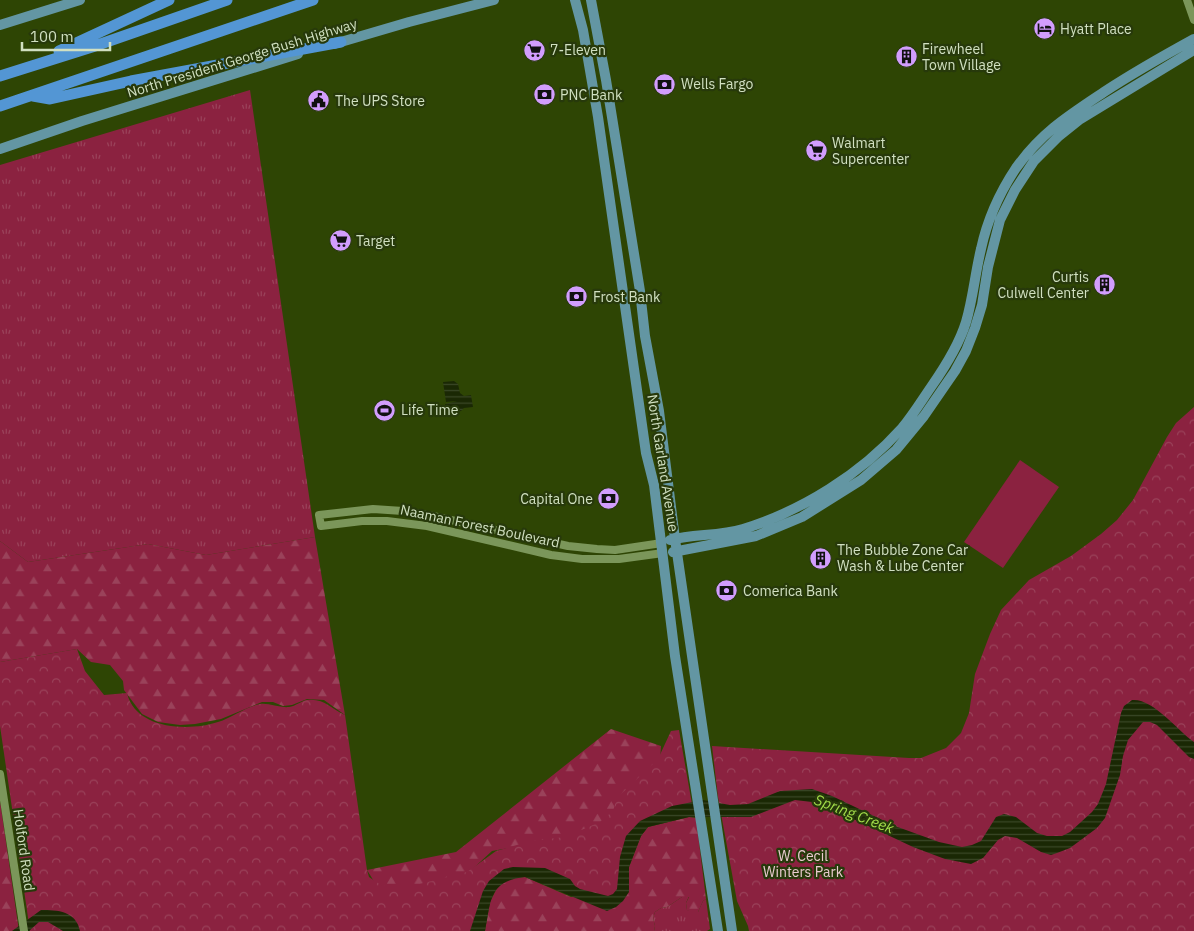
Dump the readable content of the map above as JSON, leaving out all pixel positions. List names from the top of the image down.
{
  "streets": {
    "main road": ["North President George Bush Highway", "North Garland Avenue", "Naaman Forest Boulevard"],
    "street": ["Holford Road"]
  },
  "crossings": [
    ["North Garland Avenue", "Naaman Forest Boulevard"]
  ],
  "water": ["Spring Creek"],
  "parks": ["W. Cecil Winters Park"],
  "places": {
    "hotel": ["Hyatt Place"],
    "supermarket": ["7-Eleven", "Walmart Supercenter", "Target"],
    "building": ["Firewheel Town Village", "Curtis Culwell Center", "The Bubble Zone Car Wash & Lube Center"],
    "bank": [
      "Wells Fargo",
      "PNC Bank",
      "Frost Bank",
      "Capital One",
      "Comerica Bank"
    ],
    "public building": ["The UPS Store"],
    "sports": ["Life Time"]
  },
  "scale_bar": "100 m"
}
